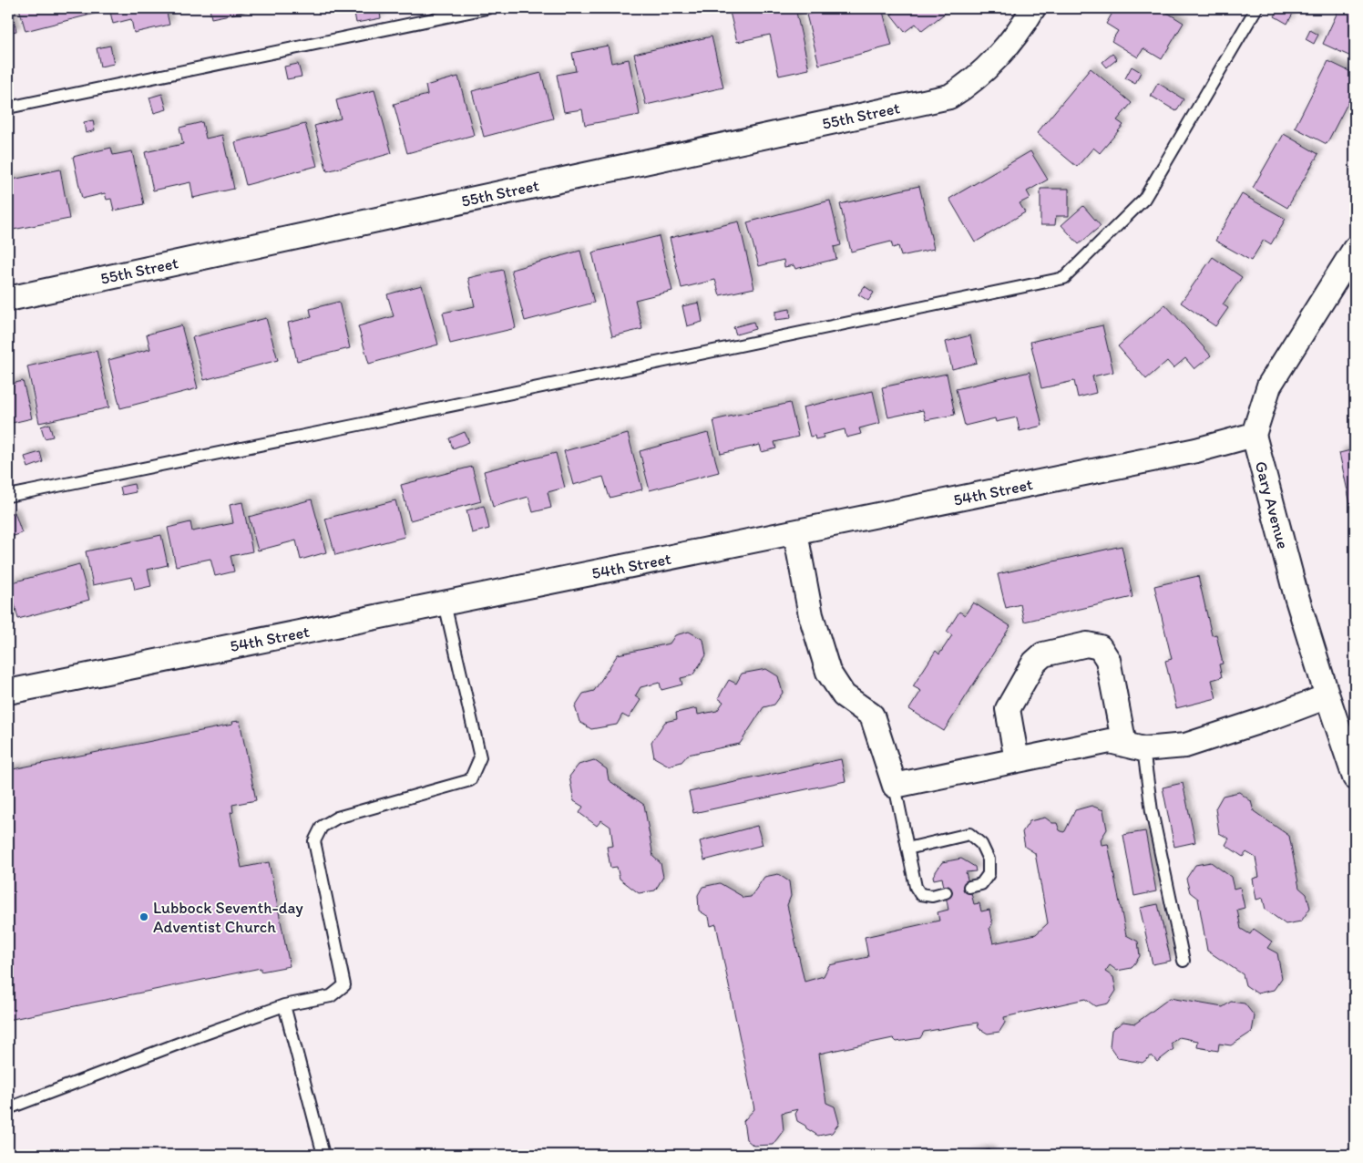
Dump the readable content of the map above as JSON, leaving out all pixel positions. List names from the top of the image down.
{
  "streets": {
    "street": ["55th Street", "54th Street", "Gary Avenue"]
  },
  "crossings": [
    ["54th Street", "Gary Avenue"]
  ],
  "places": ["Lubbock Seventh-day Adventist Church"]
}
